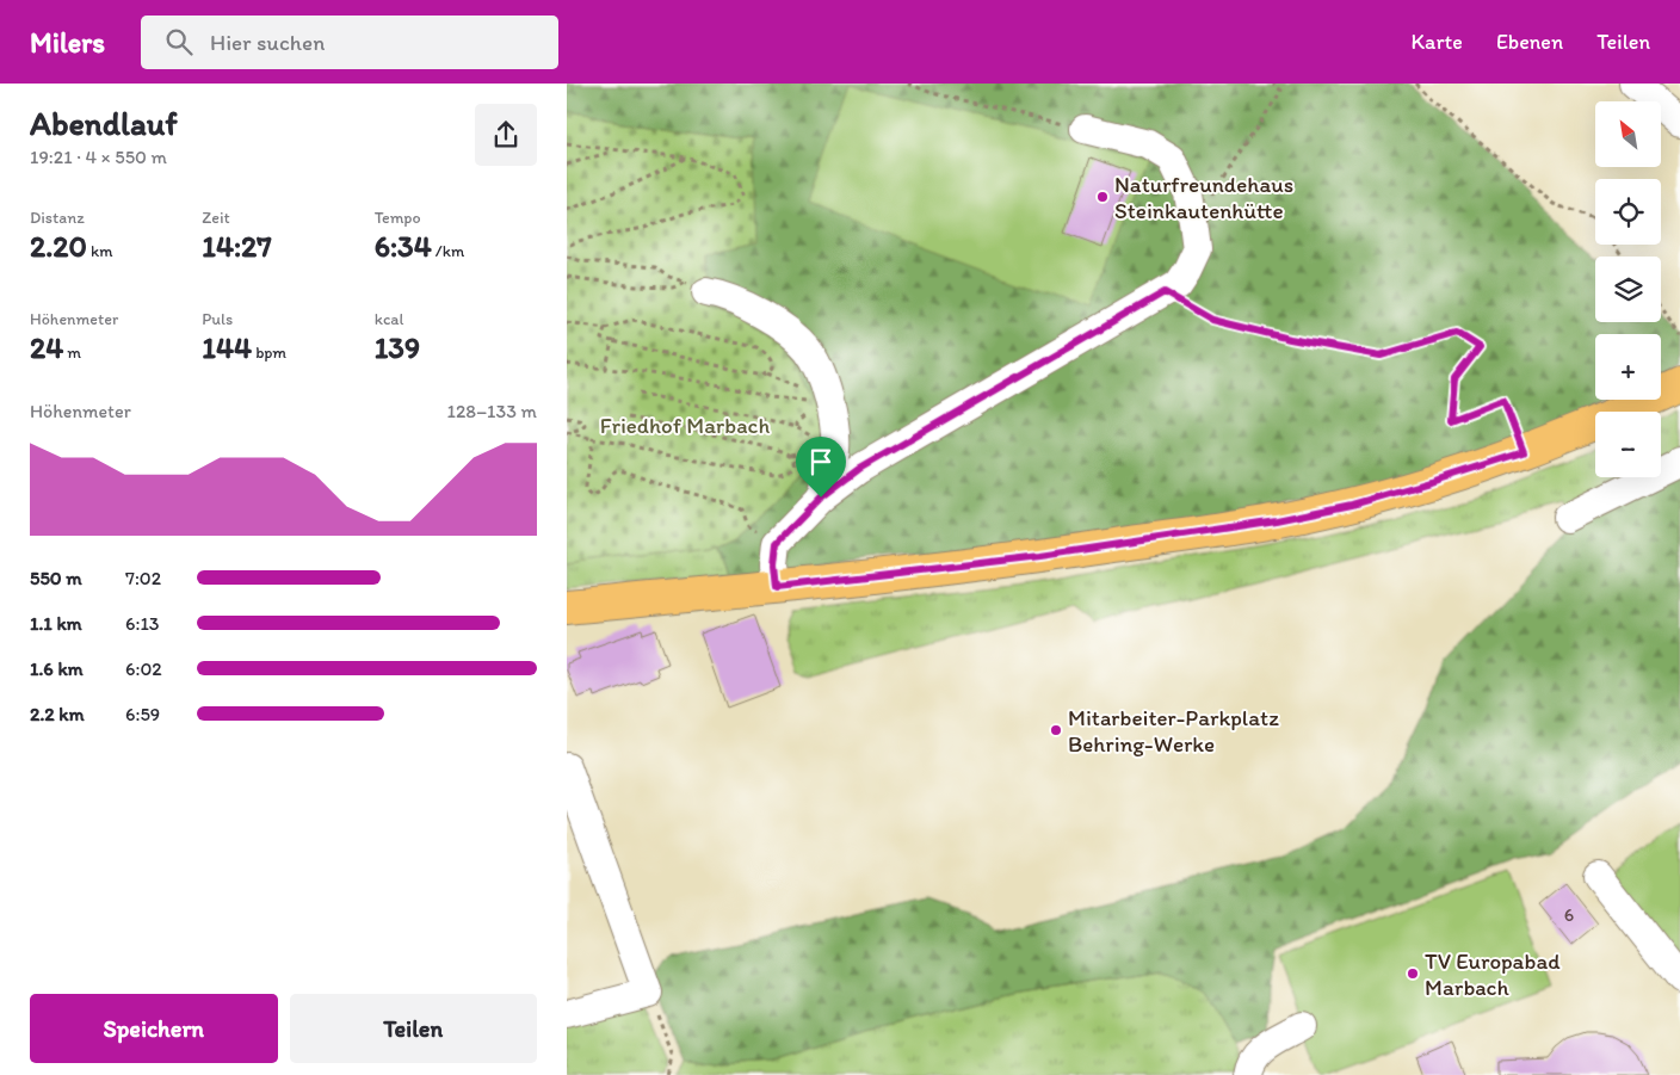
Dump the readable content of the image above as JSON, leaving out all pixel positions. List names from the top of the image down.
{
  "parks": ["Friedhof Marbach"],
  "places": ["Naturfreundehaus Steinkautenhütte", "Mitarbeiter-Parkplatz Behring-Werke", "TV Europabad Marbach"],
  "house_numbers": ["6"],
  "north": "top left",
  "page": {
    "header": "Milers",
    "search": "Hier suchen",
    "nav": ["Karte", "Ebenen", "Teilen"],
    "heading": ["Abendlauf", "19:21 · 4 × 550 m"],
    "map_buttons": ["+", "−"],
    "stats": [
      ["Distanz", "2.20 km"],
      ["Zeit", "14:27"],
      ["Tempo", "6:34 /km"],
      ["Höhenmeter", "24 m"],
      ["Puls", "144 bpm"],
      ["kcal", "139"]
    ],
    "chart": ["Höhenmeter", "128–133 m"],
    "list": [
      {
        "name": "550 m",
        "note": "7:02"
      },
      {
        "name": "1.1 km",
        "note": "6:13"
      },
      {
        "name": "1.6 km",
        "note": "6:02"
      },
      {
        "name": "2.2 km",
        "note": "6:59"
      }
    ],
    "buttons": ["Speichern", "Teilen"]
  }
}
